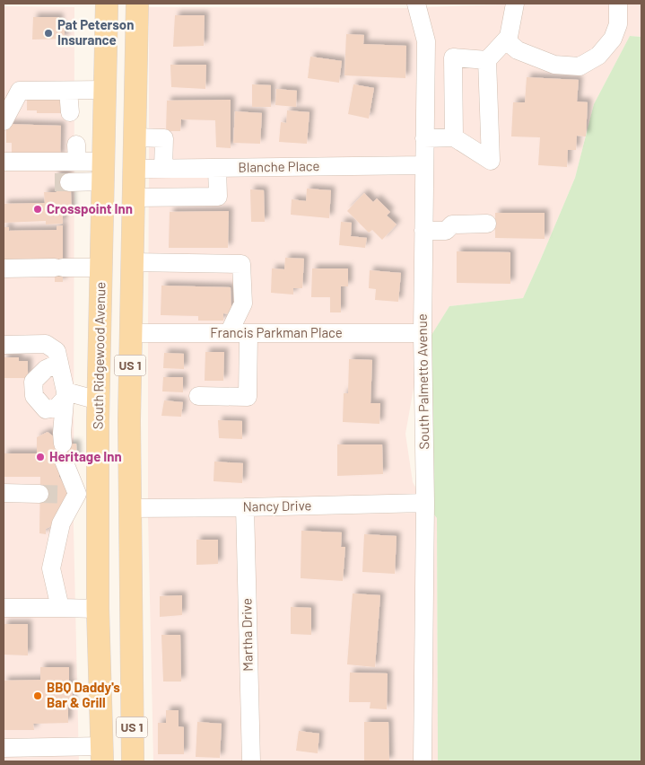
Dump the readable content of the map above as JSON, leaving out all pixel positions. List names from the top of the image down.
{
  "streets": {
    "main road": ["South Ridgewood Avenue", "US 1"],
    "street": [
      "Blanche Place",
      "Francis Parkman Place",
      "South Palmetto Avenue",
      "Nancy Drive",
      "Martha Drive"
    ]
  },
  "crossings": [
    ["Blanche Place", "US 1"],
    ["Blanche Place", "South Palmetto Avenue"],
    ["Francis Parkman Place", "US 1"],
    ["Francis Parkman Place", "South Palmetto Avenue"],
    ["US 1", "Nancy Drive"],
    ["South Palmetto Avenue", "Nancy Drive"],
    ["Nancy Drive", "Martha Drive"]
  ],
  "places": [
    "Pat Peterson Insurance",
    "Crosspoint Inn",
    "Heritage Inn",
    "BBQ Daddy's Bar & Grill"
  ]
}
